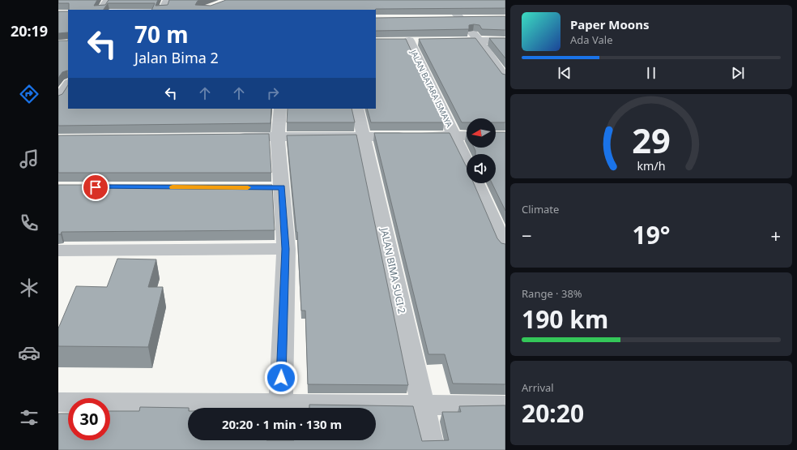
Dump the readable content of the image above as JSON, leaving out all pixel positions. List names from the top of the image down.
{
  "streets": {
    "street": ["JALAN BATARA ISMAYA", "JALAN BIMA SUCI 2"]
  },
  "north": "left",
  "page": {
    "tabs": "20:19",
    "turn": ["70 m", "Jalan Bima 2"],
    "song": ["Paper Moons", "Ada Vale"],
    "tile": [
      "Climate",
      ["Range · 38%", "190 km"],
      ["Arrival", "20:20"]
    ],
    "heat": ["−", "19°", "+"],
    "limit": "30",
    "trip": "20:20 · 1 min · 130 m",
    "gauge": ["29", "km/h"]
  }
}
